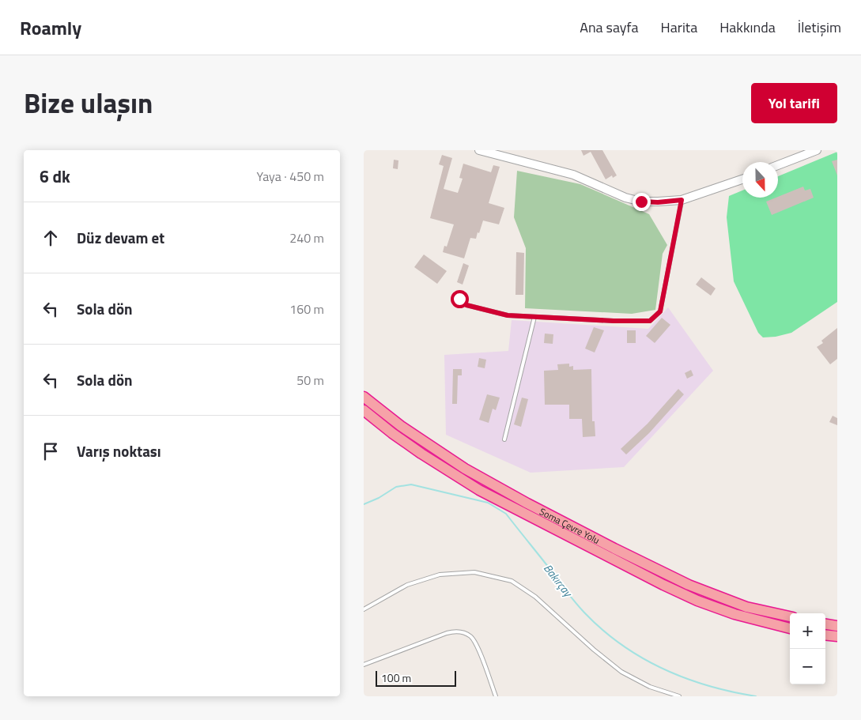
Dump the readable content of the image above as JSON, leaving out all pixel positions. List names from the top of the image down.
{
  "streets": {
    "highway": ["Soma Çevre Yolu"]
  },
  "water": ["Bakırçay"],
  "scale_bar": "100 m",
  "north": "bottom",
  "page": {
    "header": "Roamly",
    "nav": [
      "Ana sayfa",
      "Harita",
      "Hakkında",
      "İletişim"
    ],
    "title": "Bize ulaşın",
    "buttons": "Yol tarifi",
    "heading": ["6 dk", "Yaya · 450 m"],
    "list": [
      ["Düz devam et", "240 m"],
      ["Sola dön", "160 m"],
      ["Sola dön", "50 m"],
      "Varış noktası"
    ],
    "map_buttons": ["+", "−"],
    "scale": "100 m"
  }
}
